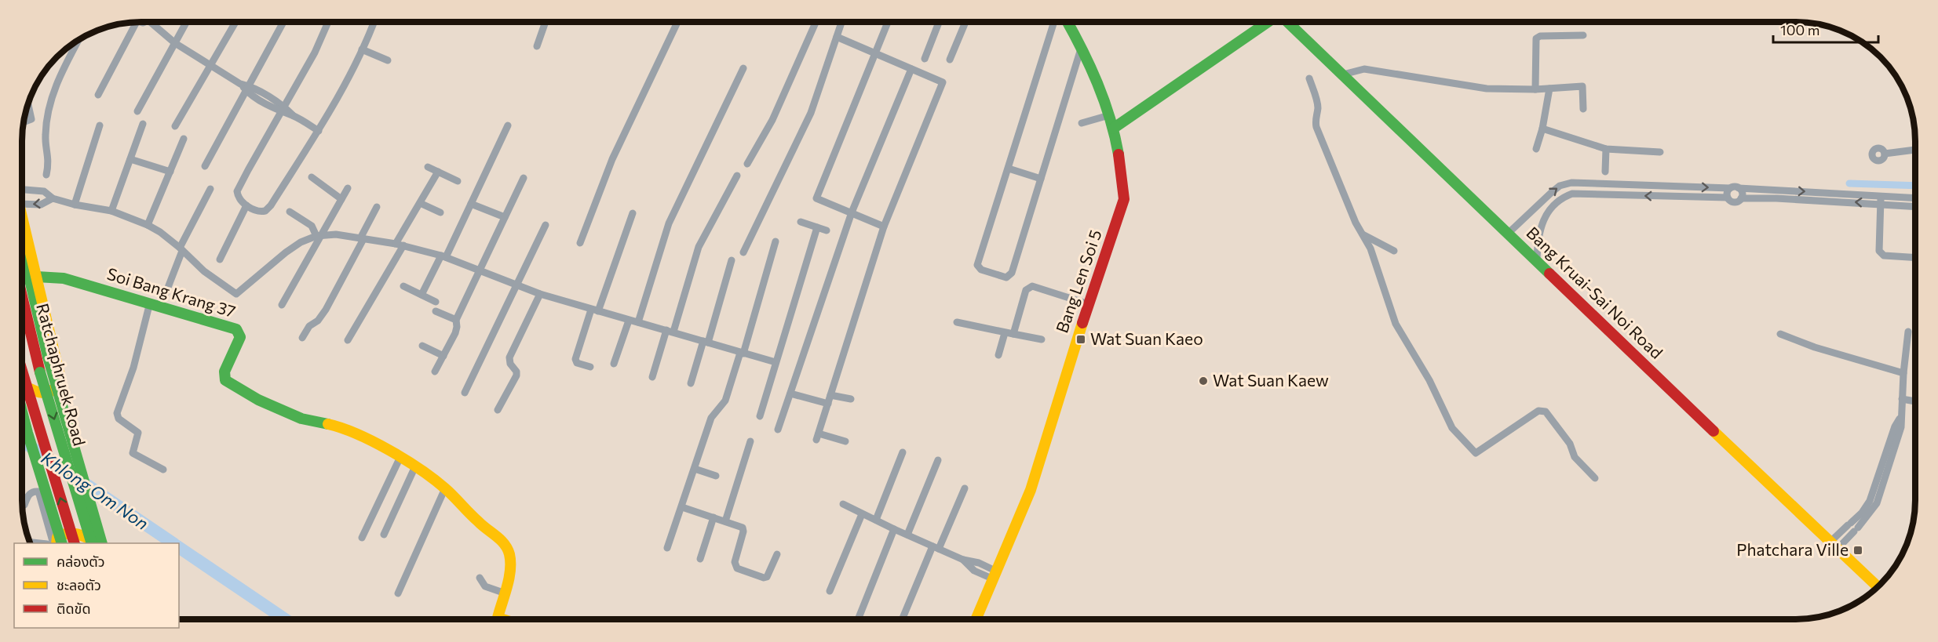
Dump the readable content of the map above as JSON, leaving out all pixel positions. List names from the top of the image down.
{
  "streets": {
    "main road": [
      "Bang Len Soi 5",
      "Soi Bang Krang 37",
      "Bang Kruai-Sai Noi Road",
      "Ratchaphruek Road"
    ]
  },
  "water": ["Khlong Om Non"],
  "places": {
    "transit": ["Wat Suan Kaeo", "Phatchara Ville"],
    "other": ["Wat Suan Kaew"]
  },
  "legend": ["คล่องตัว", "ชะลอตัว", "ติดขัด"],
  "scale_bar": "100 m"
}
